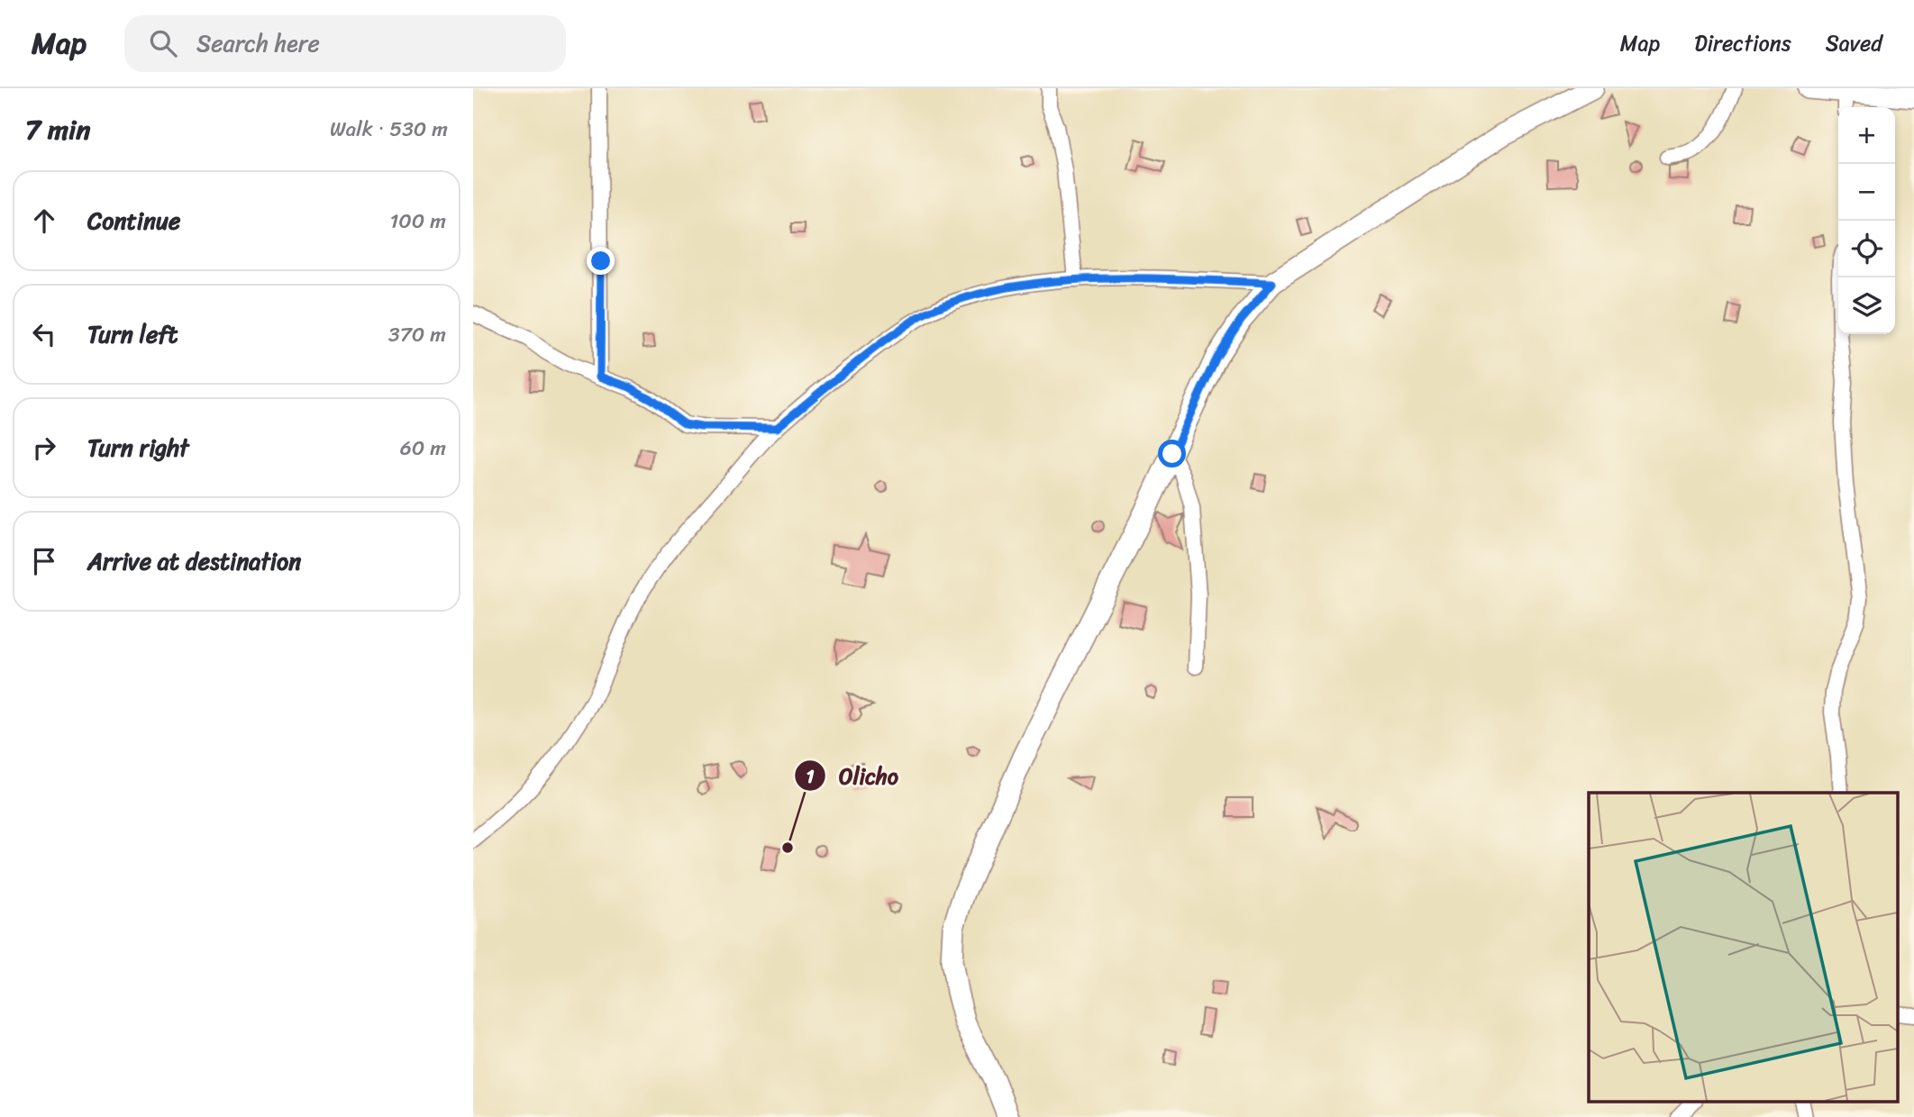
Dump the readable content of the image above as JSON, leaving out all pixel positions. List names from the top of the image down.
{
  "places": ["Olicho"],
  "page": {
    "header": "Map",
    "search": "Search here",
    "nav": ["Map", "Directions", "Saved"],
    "heading": ["7 min", "Walk · 530 m"],
    "map_buttons": ["+", "−"],
    "list": [
      ["Continue", "100 m"],
      ["Turn left", "370 m"],
      ["Turn right", "60 m"],
      "Arrive at destination"
    ]
  }
}
